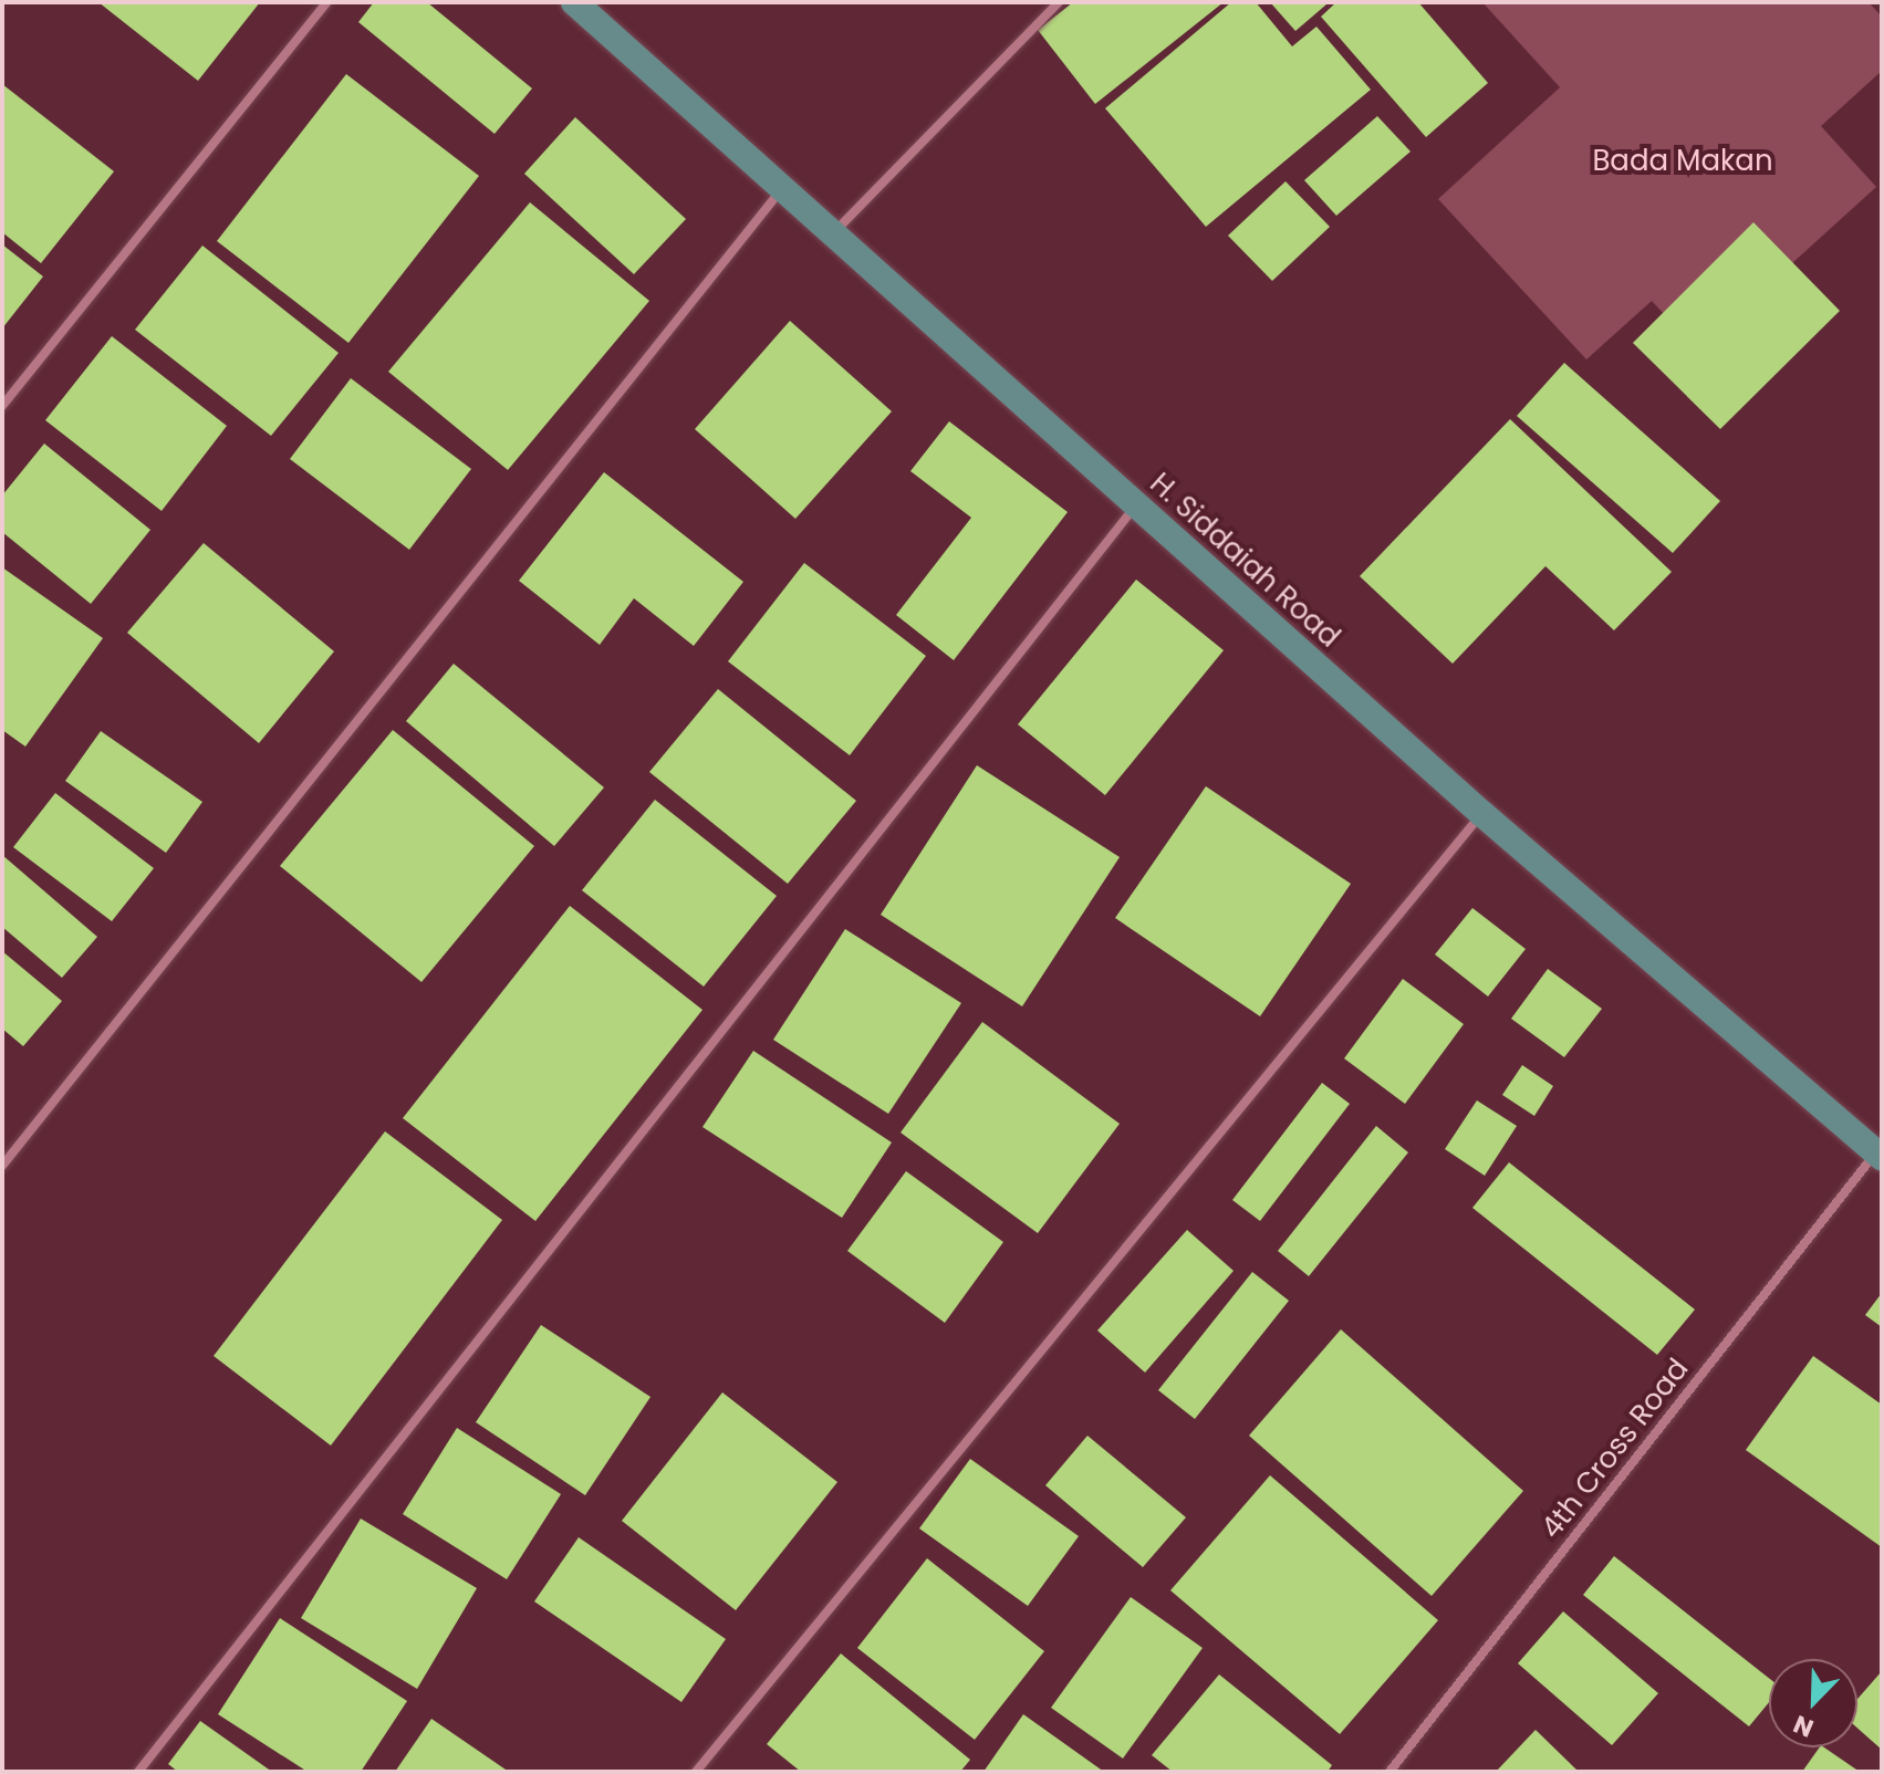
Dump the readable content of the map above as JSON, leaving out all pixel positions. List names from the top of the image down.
{
  "streets": {
    "main road": ["H. Siddaiah Road"],
    "street": ["4th Cross Road"]
  },
  "crossings": [
    ["H. Siddaiah Road", "4th Cross Road"]
  ],
  "parks": ["Bada Makan"],
  "north": "bottom left"
}
